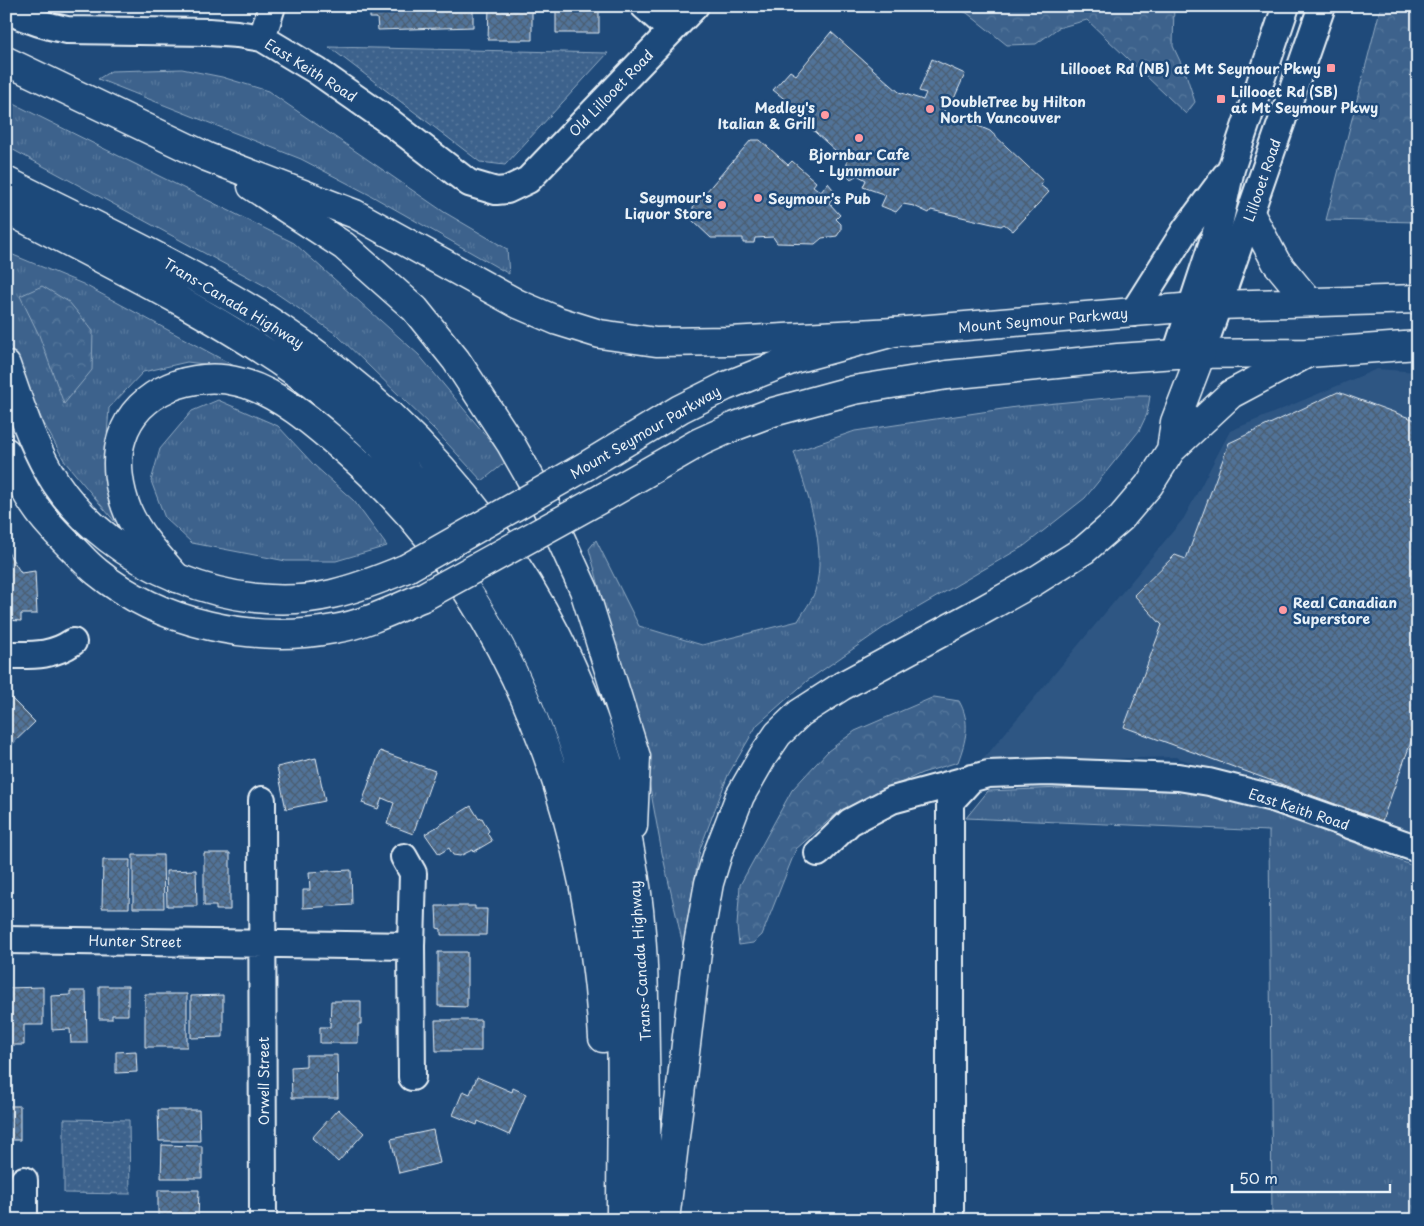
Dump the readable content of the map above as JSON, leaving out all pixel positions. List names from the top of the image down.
{
  "streets": {
    "main road": ["Trans-Canada Highway", "Mount Seymour Parkway"],
    "street": [
      "East Keith Road",
      "Old Lillooet Road",
      "Lillooet Road",
      "Hunter Street",
      "Orwell Street"
    ]
  },
  "crossings": [
    ["East Keith Road", "Old Lillooet Road"],
    ["Lillooet Road", "Mount Seymour Parkway"],
    ["Hunter Street", "Orwell Street"]
  ],
  "places": {
    "transit": ["Lillooet Rd (NB) at Mt Seymour Pkwy", "Lillooet Rd (SB) at Mt Seymour Pkwy"],
    "other": [
      "DoubleTree by Hilton North Vancouver",
      "Medley's Italian & Grill",
      "Bjornbar Cafe - Lynnmour",
      "Seymour's Pub",
      "Seymour's Liquor Store",
      "Real Canadian Superstore"
    ]
  },
  "scale_bar": "50 m"
}
